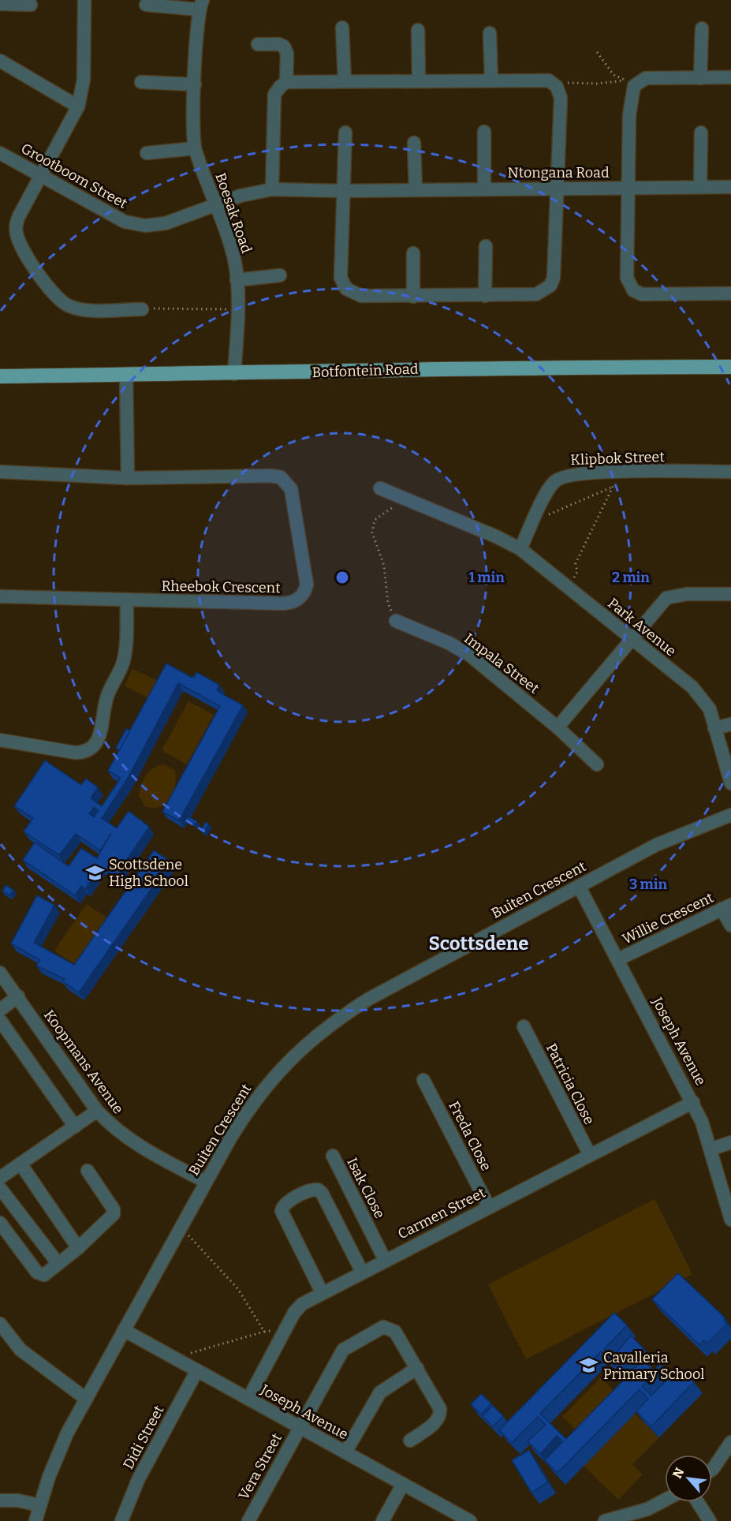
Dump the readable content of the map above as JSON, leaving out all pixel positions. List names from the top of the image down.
{
  "streets": {
    "main road": ["Botfontein Road"],
    "street": [
      "Ntongana Road",
      "Grootboom Street",
      "Boesak Road",
      "Klipbok Street",
      "Rheebok Crescent",
      "Park Avenue",
      "Impala Street",
      "Buiten Crescent",
      "Willie Crescent",
      "Joseph Avenue",
      "Koopmans Avenue",
      "Patricia Close",
      "Freda Close",
      "Isak Close",
      "Carmen Street",
      "Didi Street",
      "Vera Street"
    ]
  },
  "crossings": [
    ["Ntongana Road", "Grootboom Street"],
    ["Ntongana Road", "Boesak Road"],
    ["Grootboom Street", "Boesak Road"],
    ["Boesak Road", "Botfontein Road"],
    ["Klipbok Street", "Park Avenue"],
    ["Buiten Crescent", "Joseph Avenue"],
    ["Buiten Crescent", "Koopmans Avenue"],
    ["Willie Crescent", "Joseph Avenue"],
    ["Joseph Avenue", "Carmen Street"],
    ["Joseph Avenue", "Didi Street"],
    ["Joseph Avenue", "Vera Street"],
    ["Patricia Close", "Carmen Street"],
    ["Freda Close", "Carmen Street"],
    ["Isak Close", "Carmen Street"]
  ],
  "districts": ["Scottsdene"],
  "places": {
    "school or university": ["Scottsdene High School", "Cavalleria Primary School"]
  },
  "north": "top left",
  "rings": ["1 min", "2 min", "3 min"]
}
